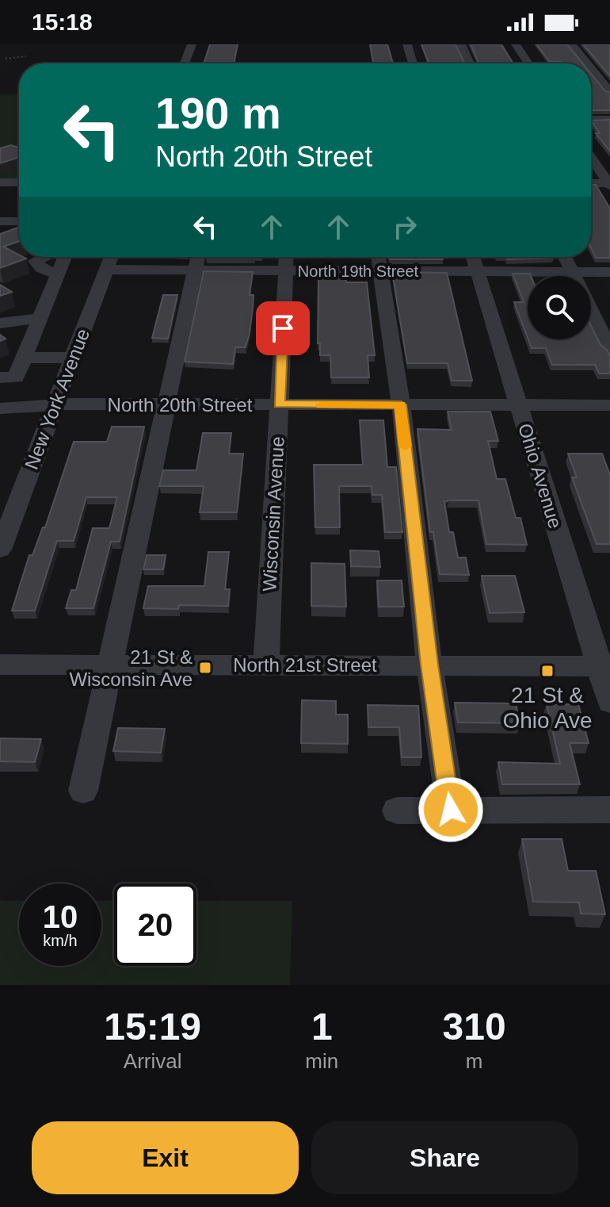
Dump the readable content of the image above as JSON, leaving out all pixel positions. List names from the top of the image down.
{
  "streets": {
    "street": [
      "North 19th Street",
      "New York Avenue",
      "North 20th Street",
      "Ohio Avenue",
      "Wisconsin Avenue",
      "North 21st Street"
    ]
  },
  "crossings": [
    ["North 19th Street", "New York Avenue"],
    ["North 19th Street", "Ohio Avenue"],
    ["North 19th Street", "Wisconsin Avenue"],
    ["New York Avenue", "North 20th Street"],
    ["North 20th Street", "Ohio Avenue"],
    ["North 20th Street", "Wisconsin Avenue"],
    ["Ohio Avenue", "North 21st Street"],
    ["Wisconsin Avenue", "North 21st Street"]
  ],
  "places": {
    "transit": ["21 St & Wisconsin Ave", "21 St & Ohio Ave"]
  },
  "page": {
    "status": "15:18",
    "turn": ["190 m", "North 20th Street"],
    "speed": "10 km/h",
    "limit": "20",
    "eta": [
      "15:19",
      "Arrival",
      "1",
      "min",
      "310",
      "m"
    ],
    "buttons": ["Exit", "Share"]
  }
}
